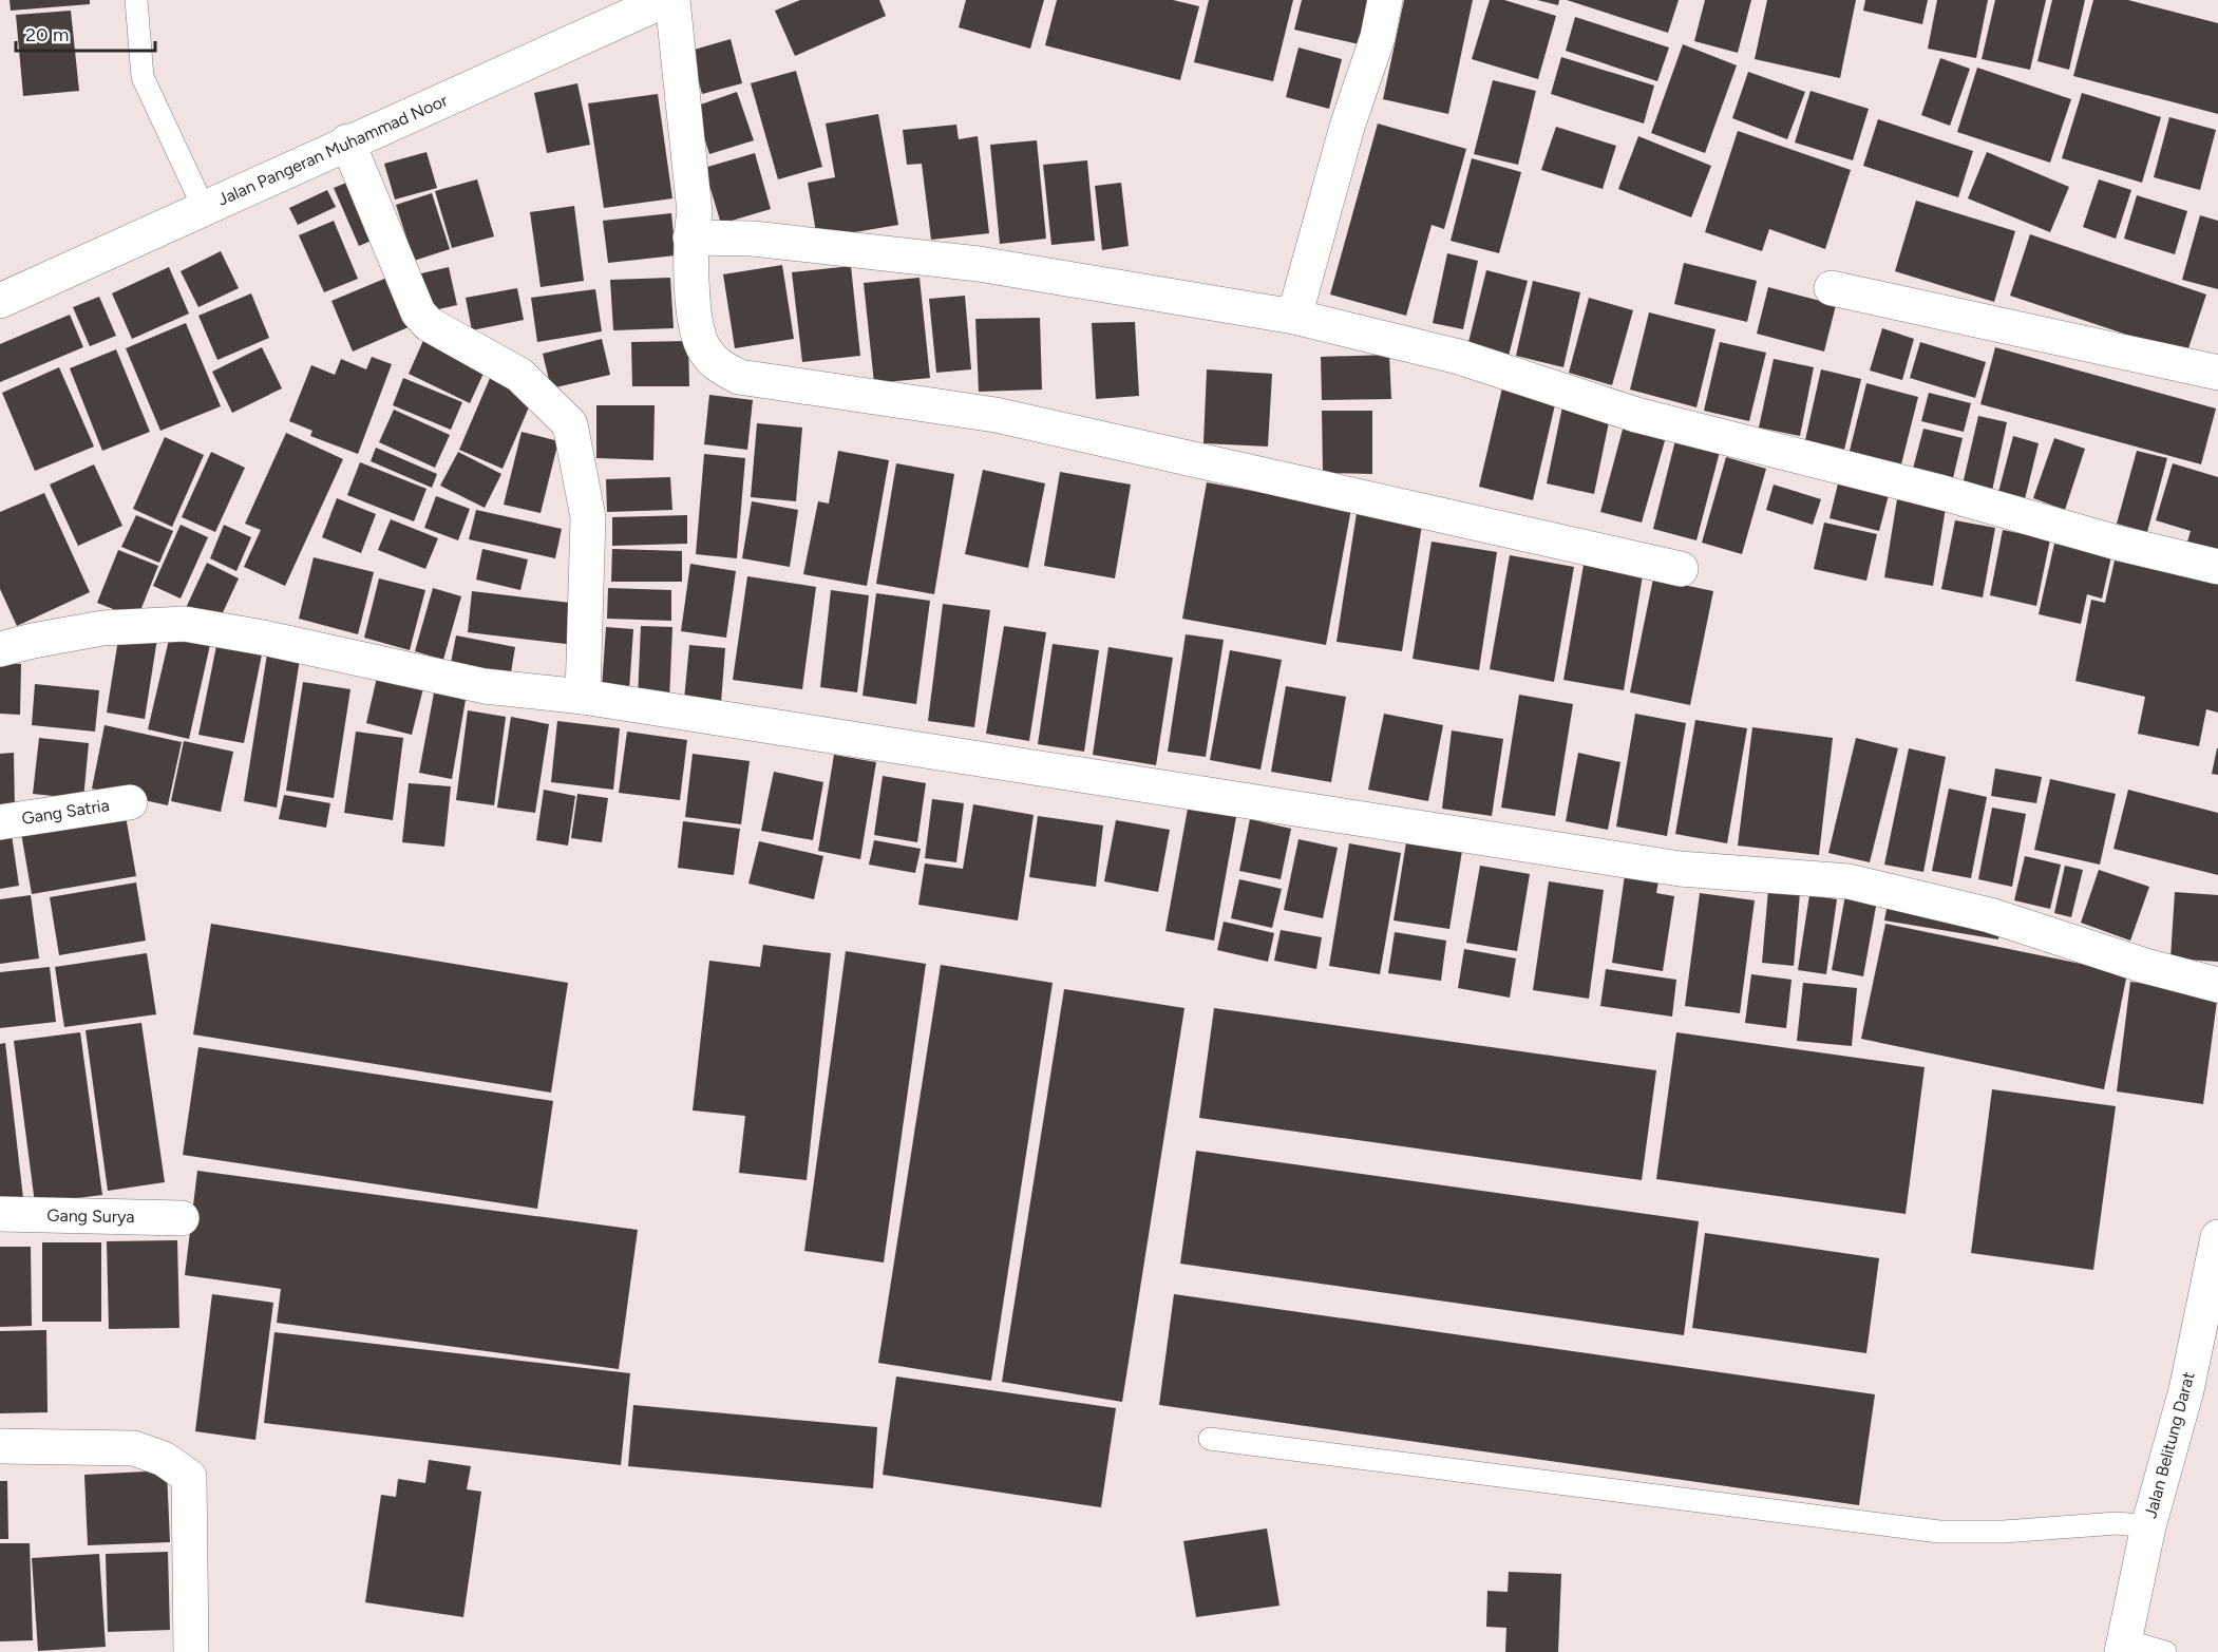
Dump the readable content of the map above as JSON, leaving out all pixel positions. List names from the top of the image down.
{
  "streets": {
    "street": [
      "Jalan Pangeran Muhammad Noor",
      "Gang Satria",
      "Gang Surya",
      "Jalan Belitung Darat"
    ]
  },
  "scale_bar": "20 m"
}
